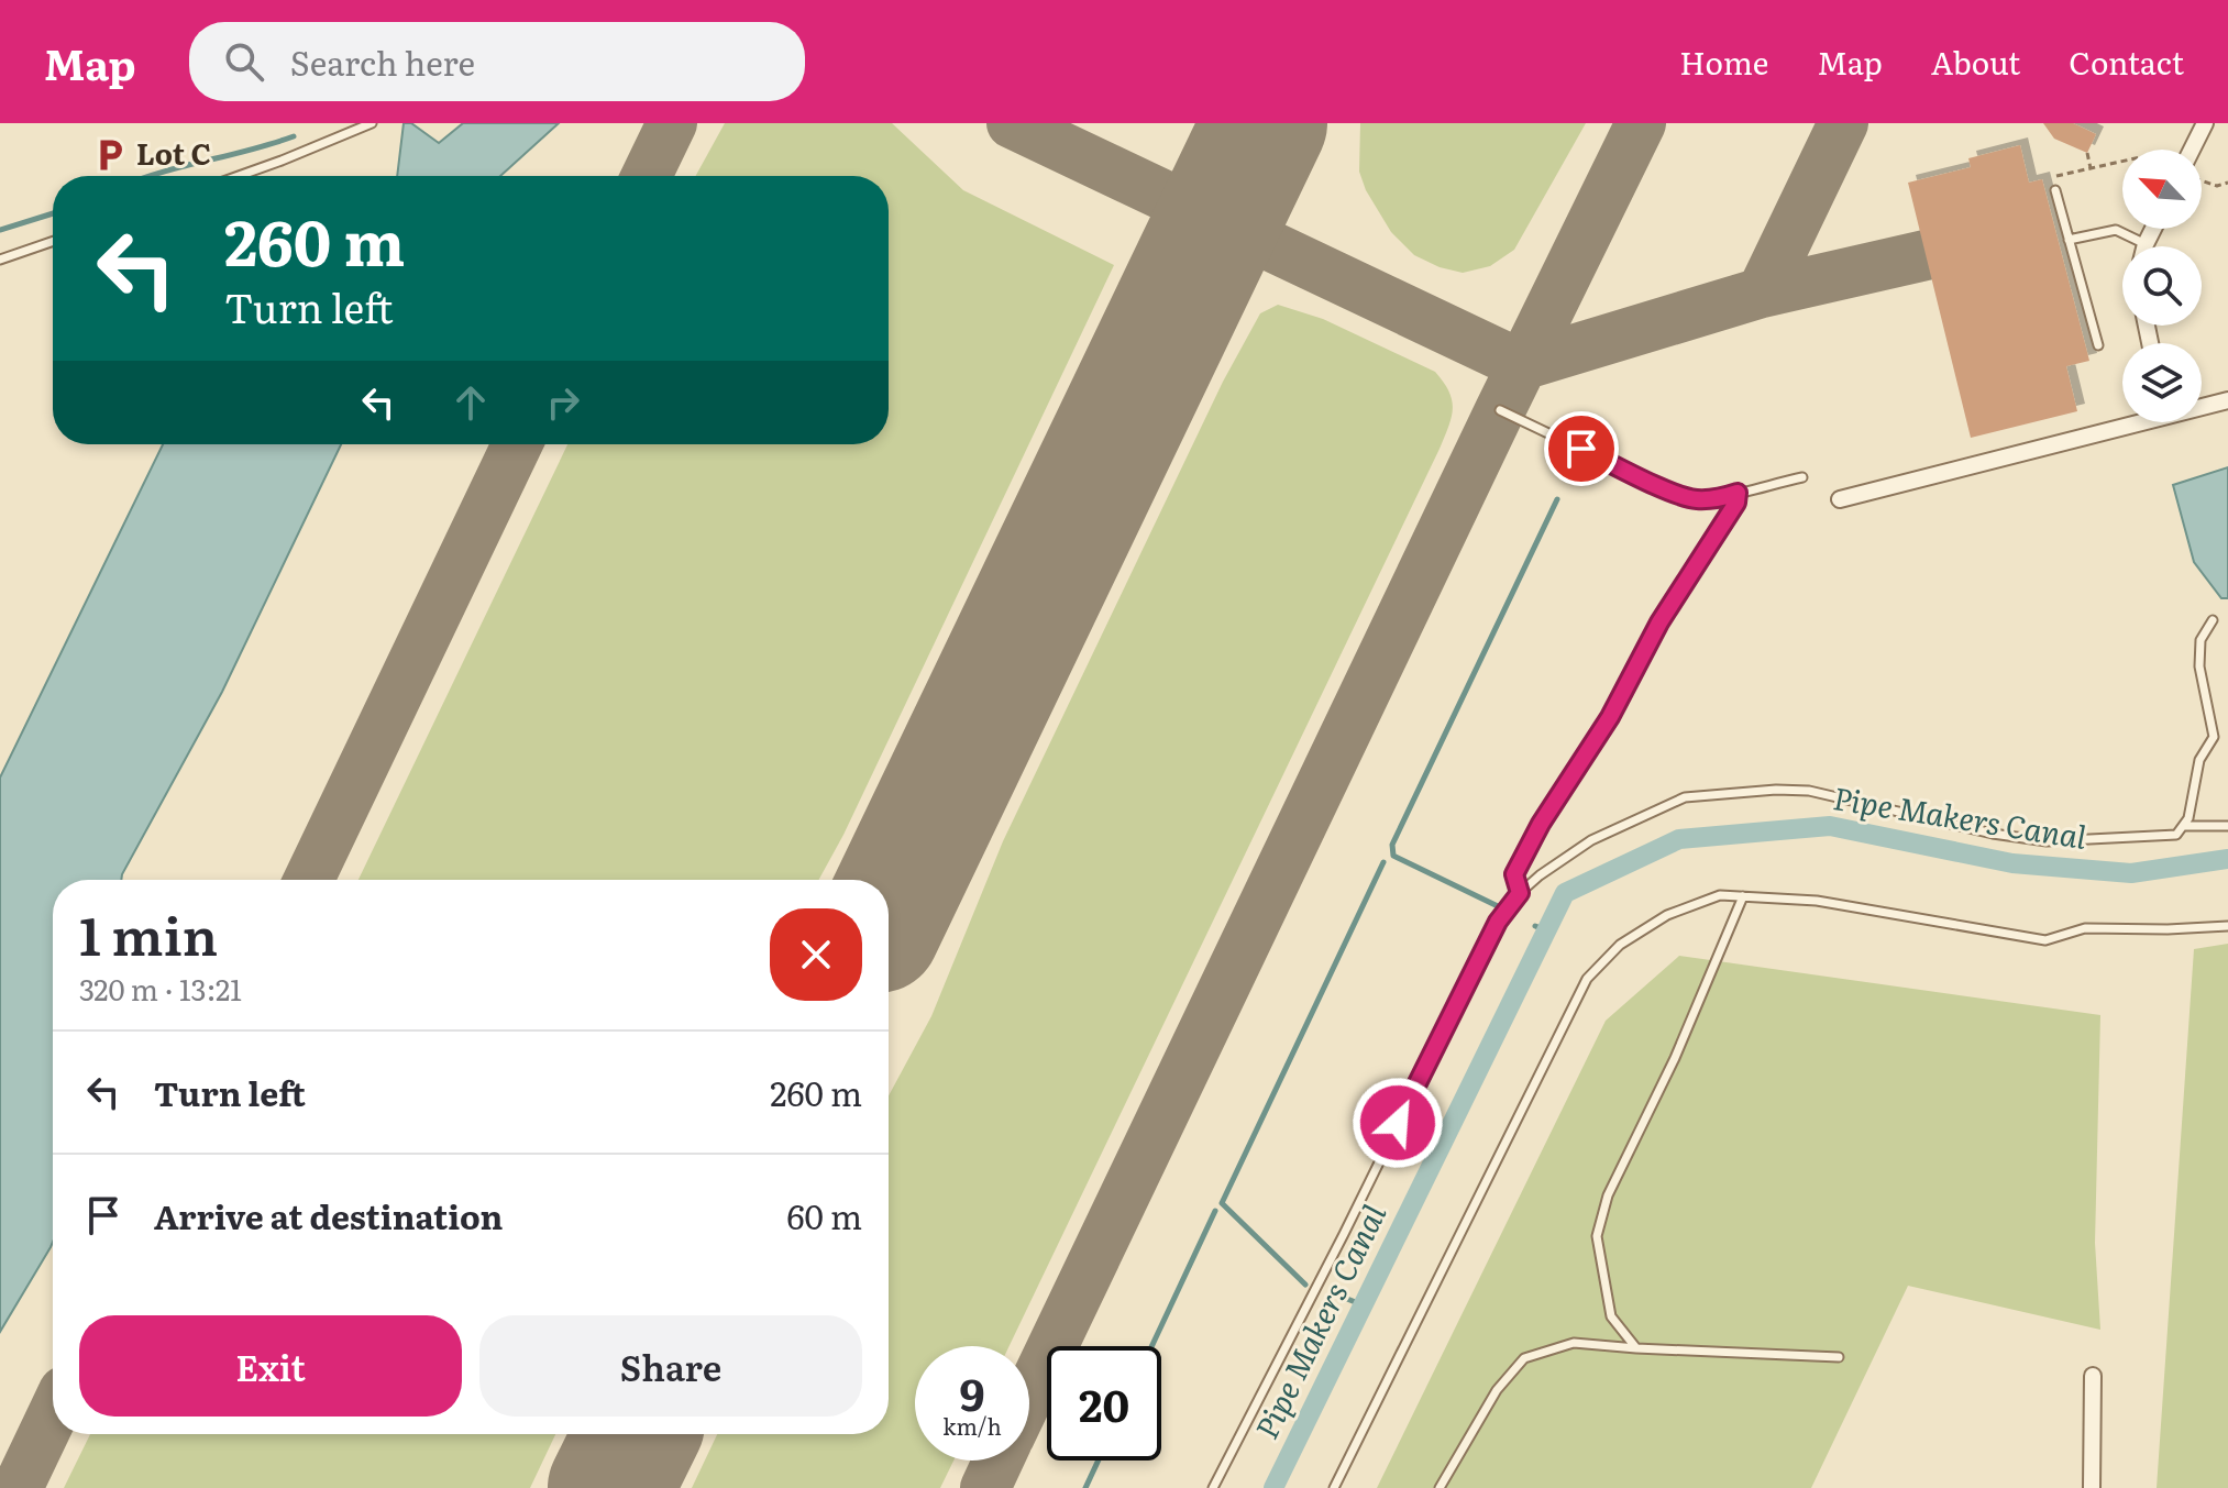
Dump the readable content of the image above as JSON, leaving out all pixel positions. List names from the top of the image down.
{
  "water": ["Pipe Makers Canal"],
  "places": {
    "parking": ["Lot C"]
  },
  "north": "top left",
  "page": {
    "header": "Map",
    "search": "Search here",
    "nav": [
      "Home",
      "Map",
      "About",
      "Contact"
    ],
    "turn": ["260 m", "Turn left"],
    "heading": ["1 min", "320 m · 13:21"],
    "list": [
      {
        "name": "Turn left",
        "value": "260 m"
      },
      {
        "name": "Arrive at destination",
        "value": "60 m"
      }
    ],
    "buttons": ["Exit", "Share"],
    "speed": "9 km/h",
    "limit": "20"
  }
}
